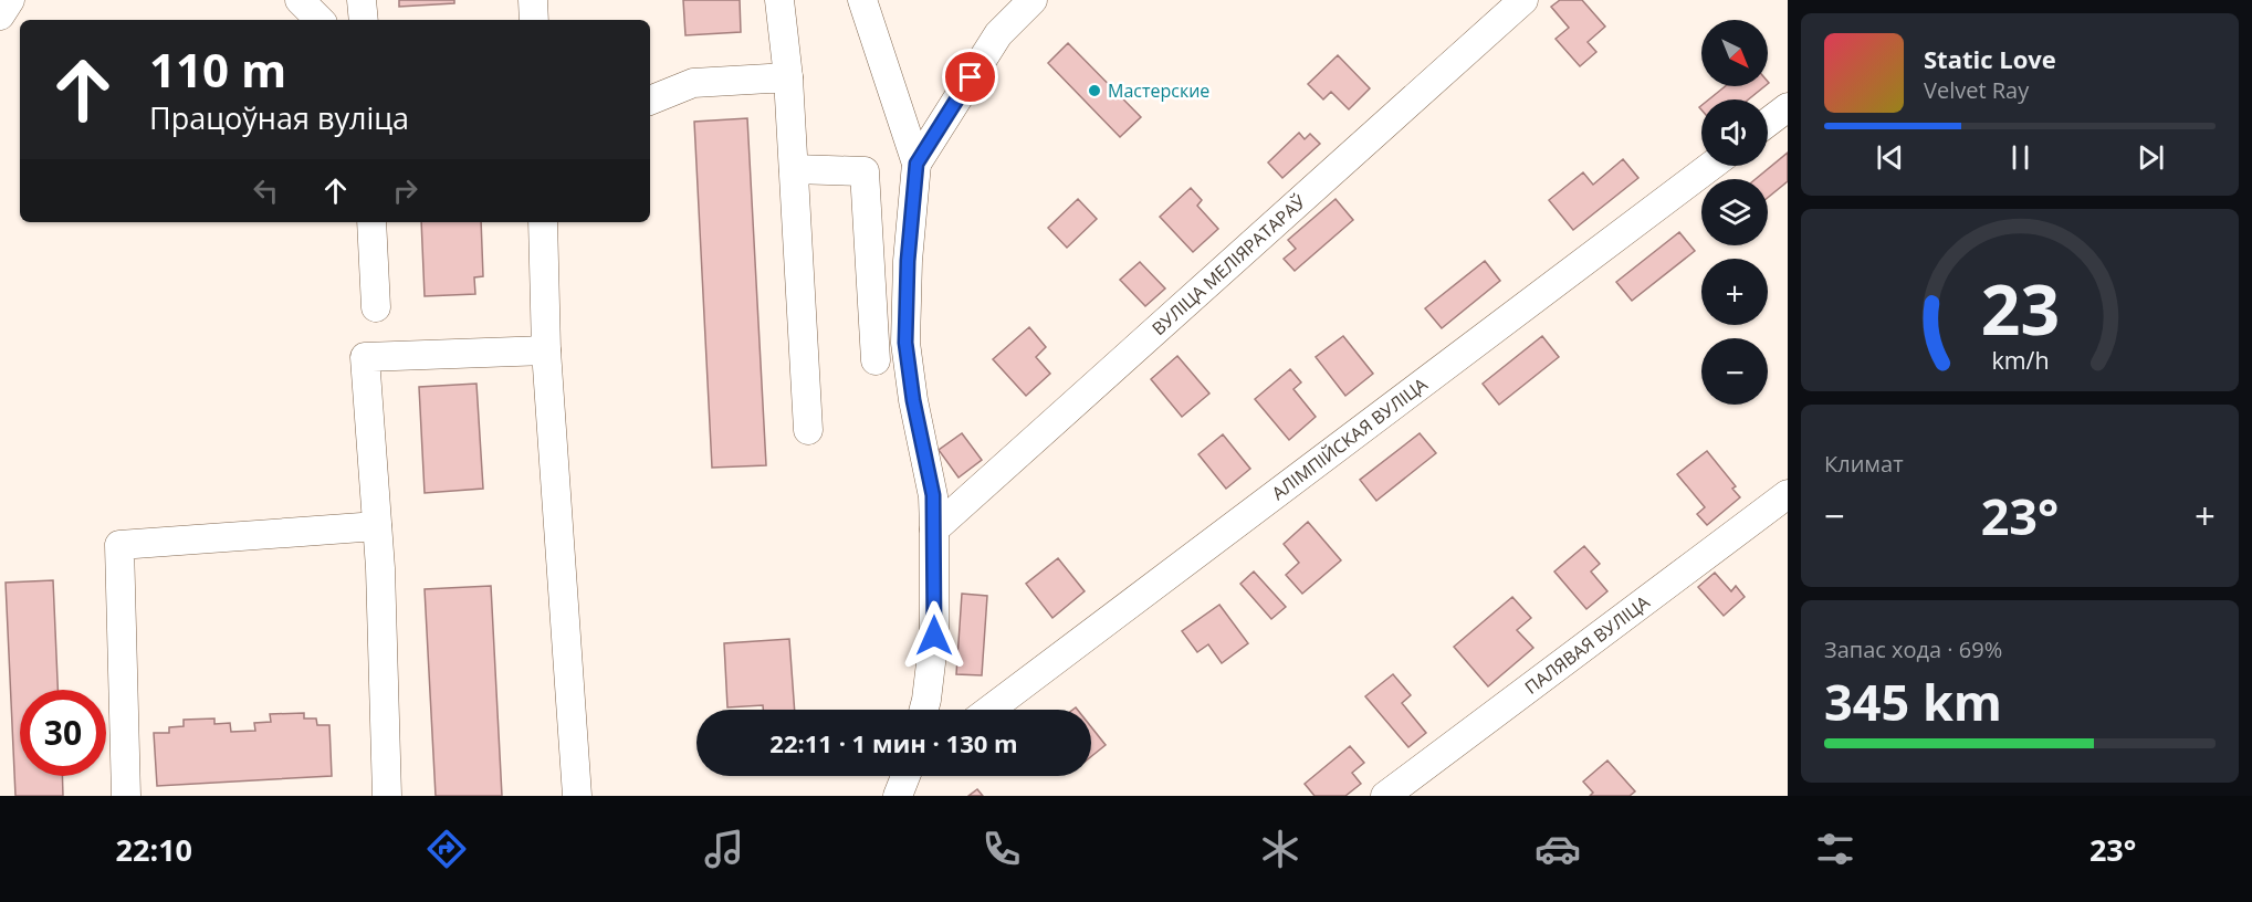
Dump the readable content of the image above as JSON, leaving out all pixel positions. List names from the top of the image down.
{
  "streets": {
    "street": ["ВУЛІЦА МЕЛІЯРАТАРАЎ", "АЛІМПІЙСКАЯ ВУЛІЦА", "ПАЛЯВАЯ ВУЛІЦА"]
  },
  "places": ["Мастерские"],
  "north": "bottom right",
  "page": {
    "map_buttons": ["+", "−"],
    "turn": ["110 m", "Працоўная вуліца"],
    "song": ["Static Love", "Velvet Ray"],
    "tile": [
      "Климат",
      ["Запас хода · 69%", "345 km"]
    ],
    "heat": ["−", "23°", "+"],
    "limit": "30",
    "trip": "22:11 · 1 мин · 130 m",
    "tabs": ["22:10", "23°"],
    "gauge": ["23", "km/h"]
  }
}
